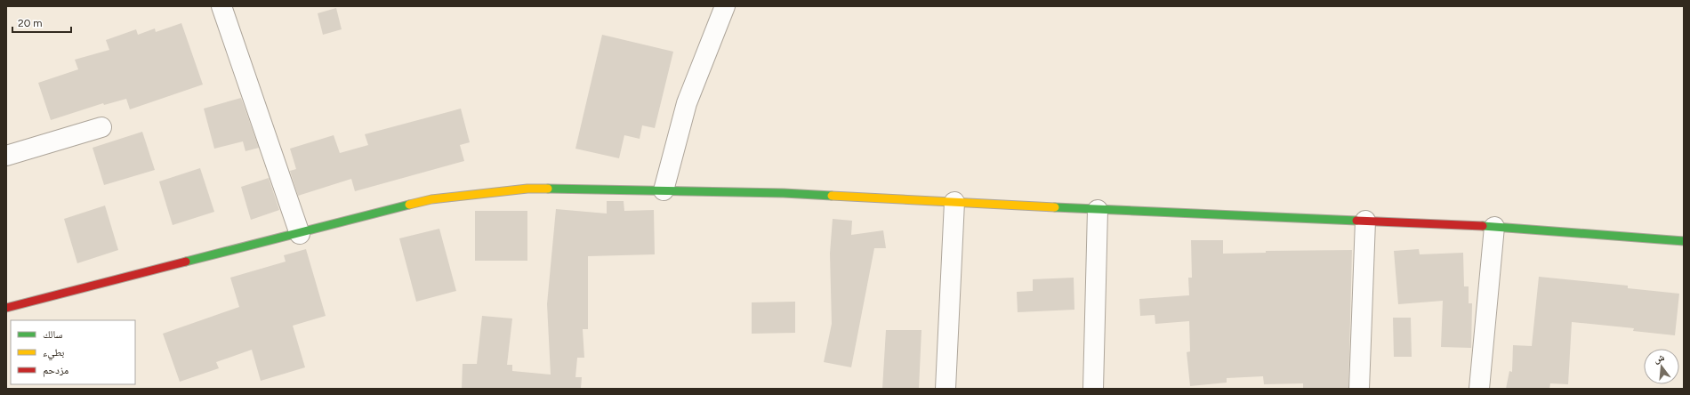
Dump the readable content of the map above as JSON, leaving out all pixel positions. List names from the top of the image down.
{
  "legend": ["سالك", "بطيء", "مزدحم"],
  "scale_bar": "20 m",
  "north": "top"
}
